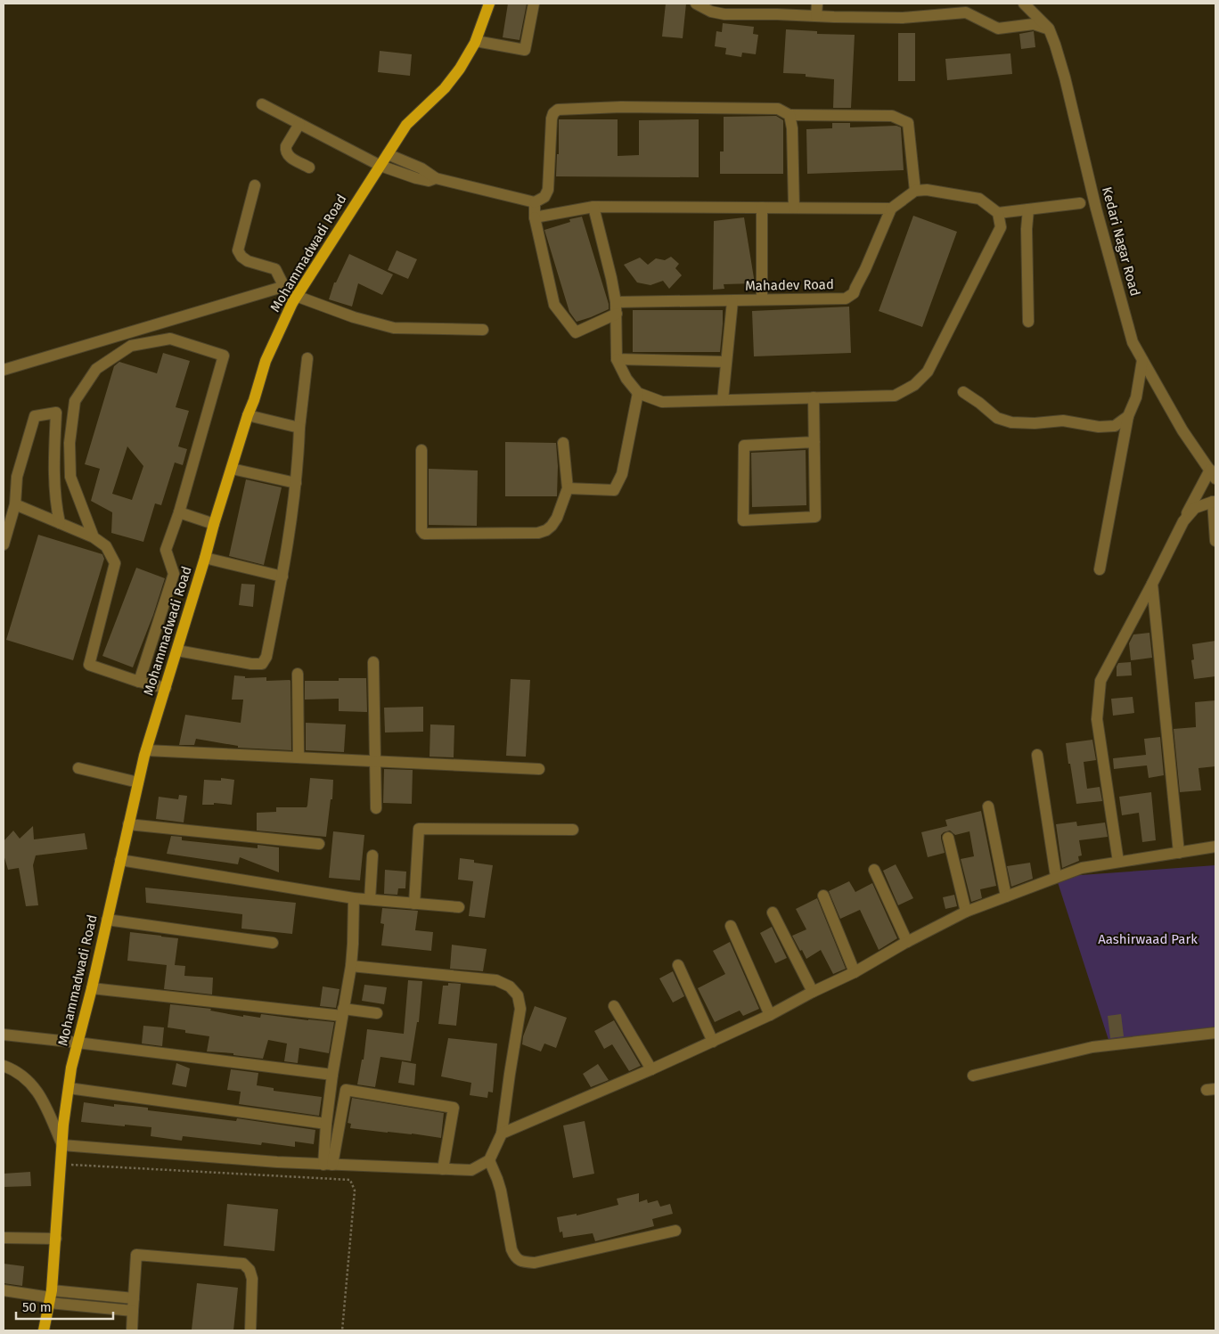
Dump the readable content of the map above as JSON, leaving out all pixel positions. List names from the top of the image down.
{
  "streets": {
    "main road": ["Mohammadwadi Road"],
    "street": ["Kedari Nagar Road", "Mahadev Road"]
  },
  "parks": ["Aashirwaad Park"],
  "scale_bar": "50 m"
}
